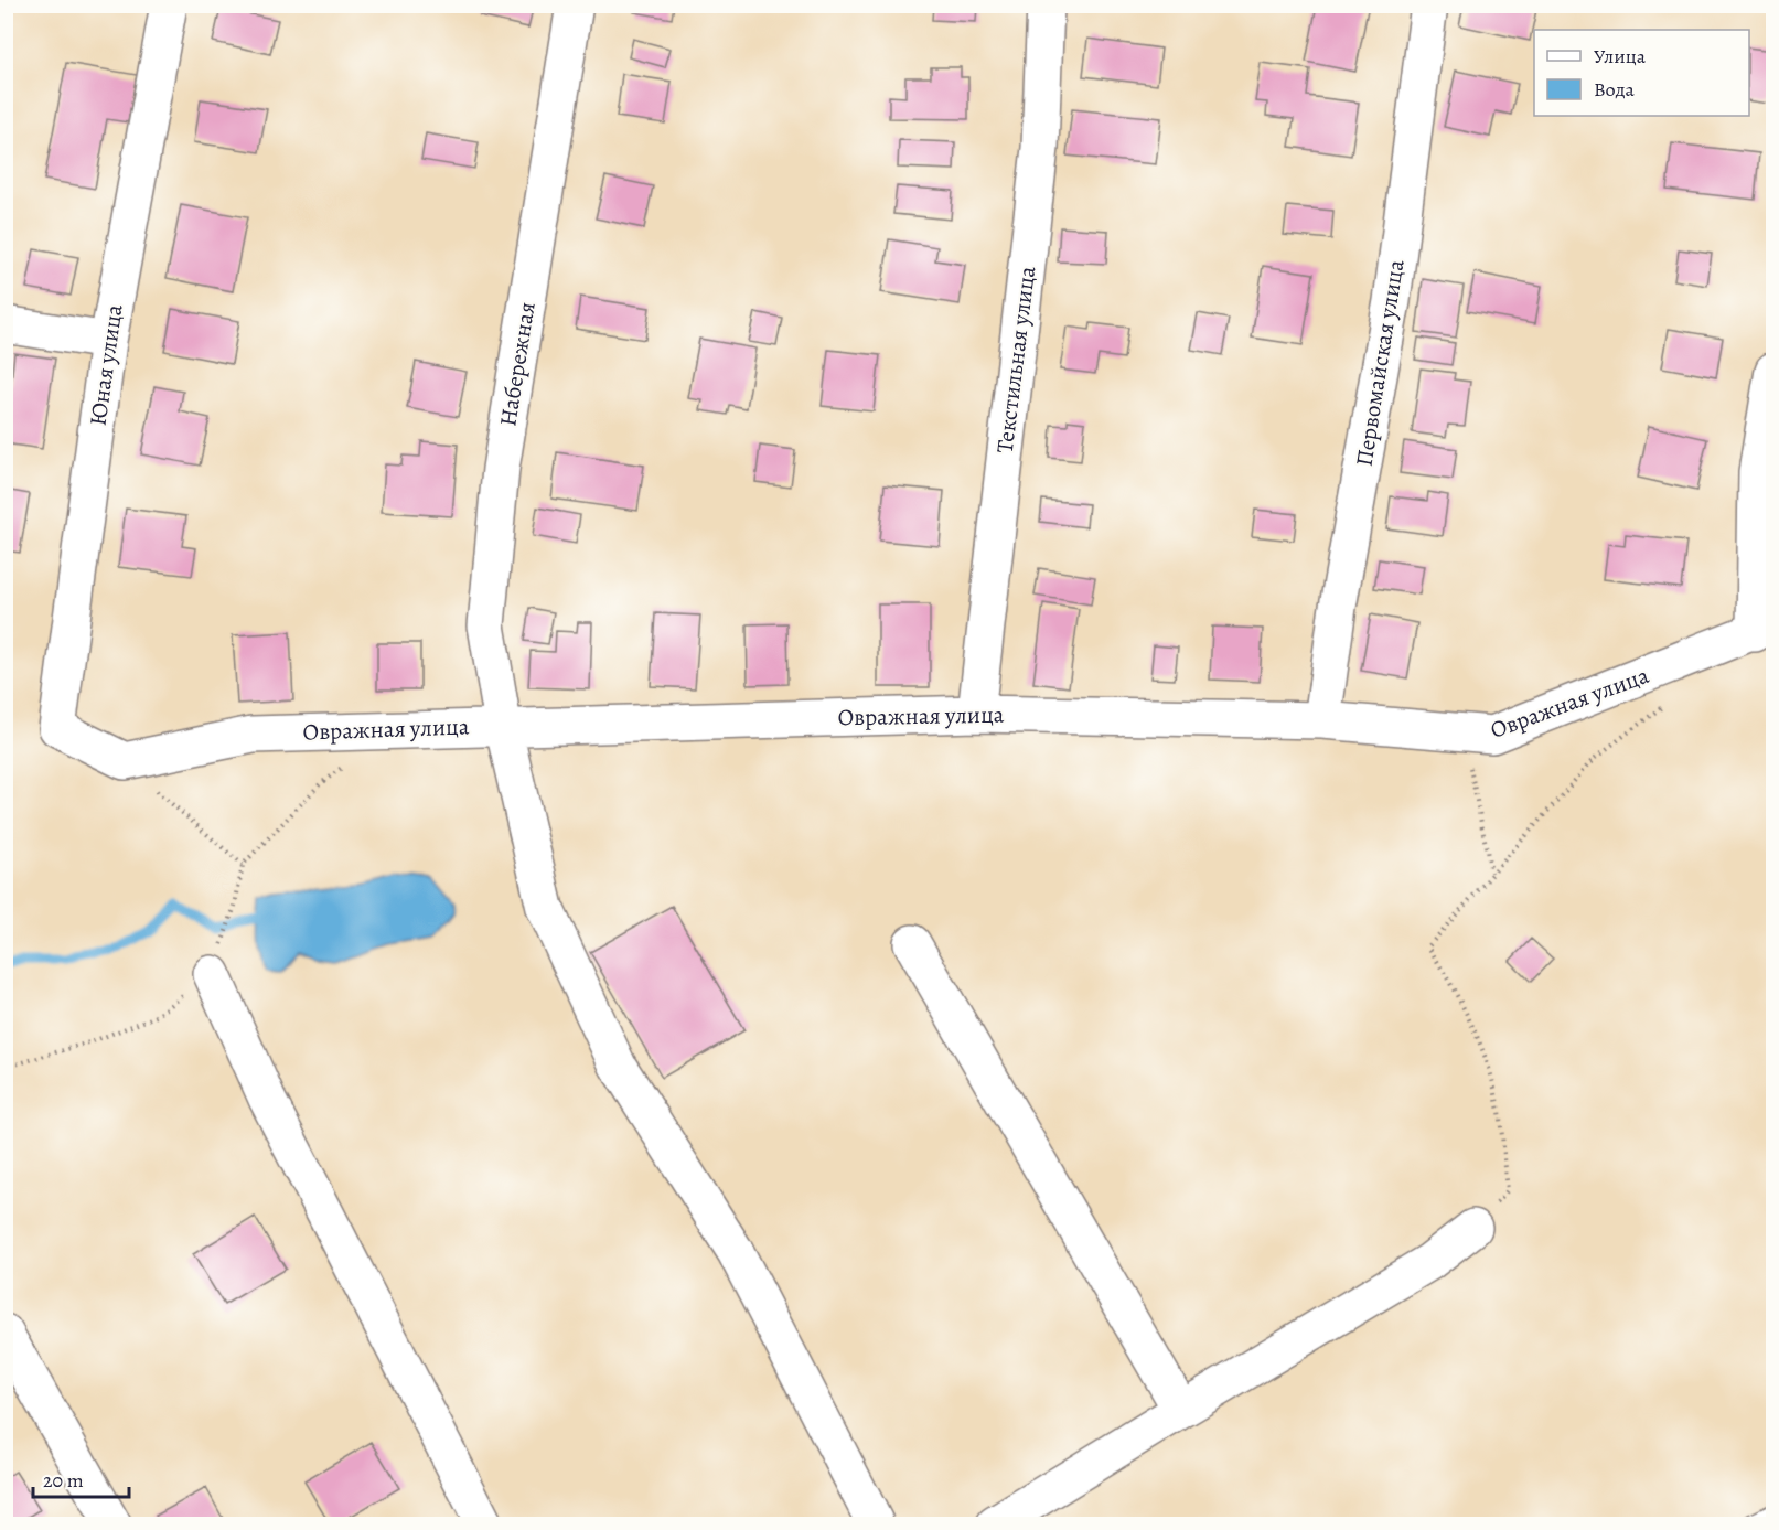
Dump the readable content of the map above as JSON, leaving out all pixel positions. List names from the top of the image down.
{
  "streets": {
    "street": [
      "Текстильная улица",
      "Первомайская улица",
      "Набережная",
      "Юная улица",
      "Овражная улица"
    ]
  },
  "crossings": [
    ["Текстильная улица", "Овражная улица"],
    ["Первомайская улица", "Овражная улица"],
    ["Набережная", "Овражная улица"],
    ["Юная улица", "Овражная улица"]
  ],
  "legend": ["Улица", "Вода"],
  "scale_bar": "20 m"
}
